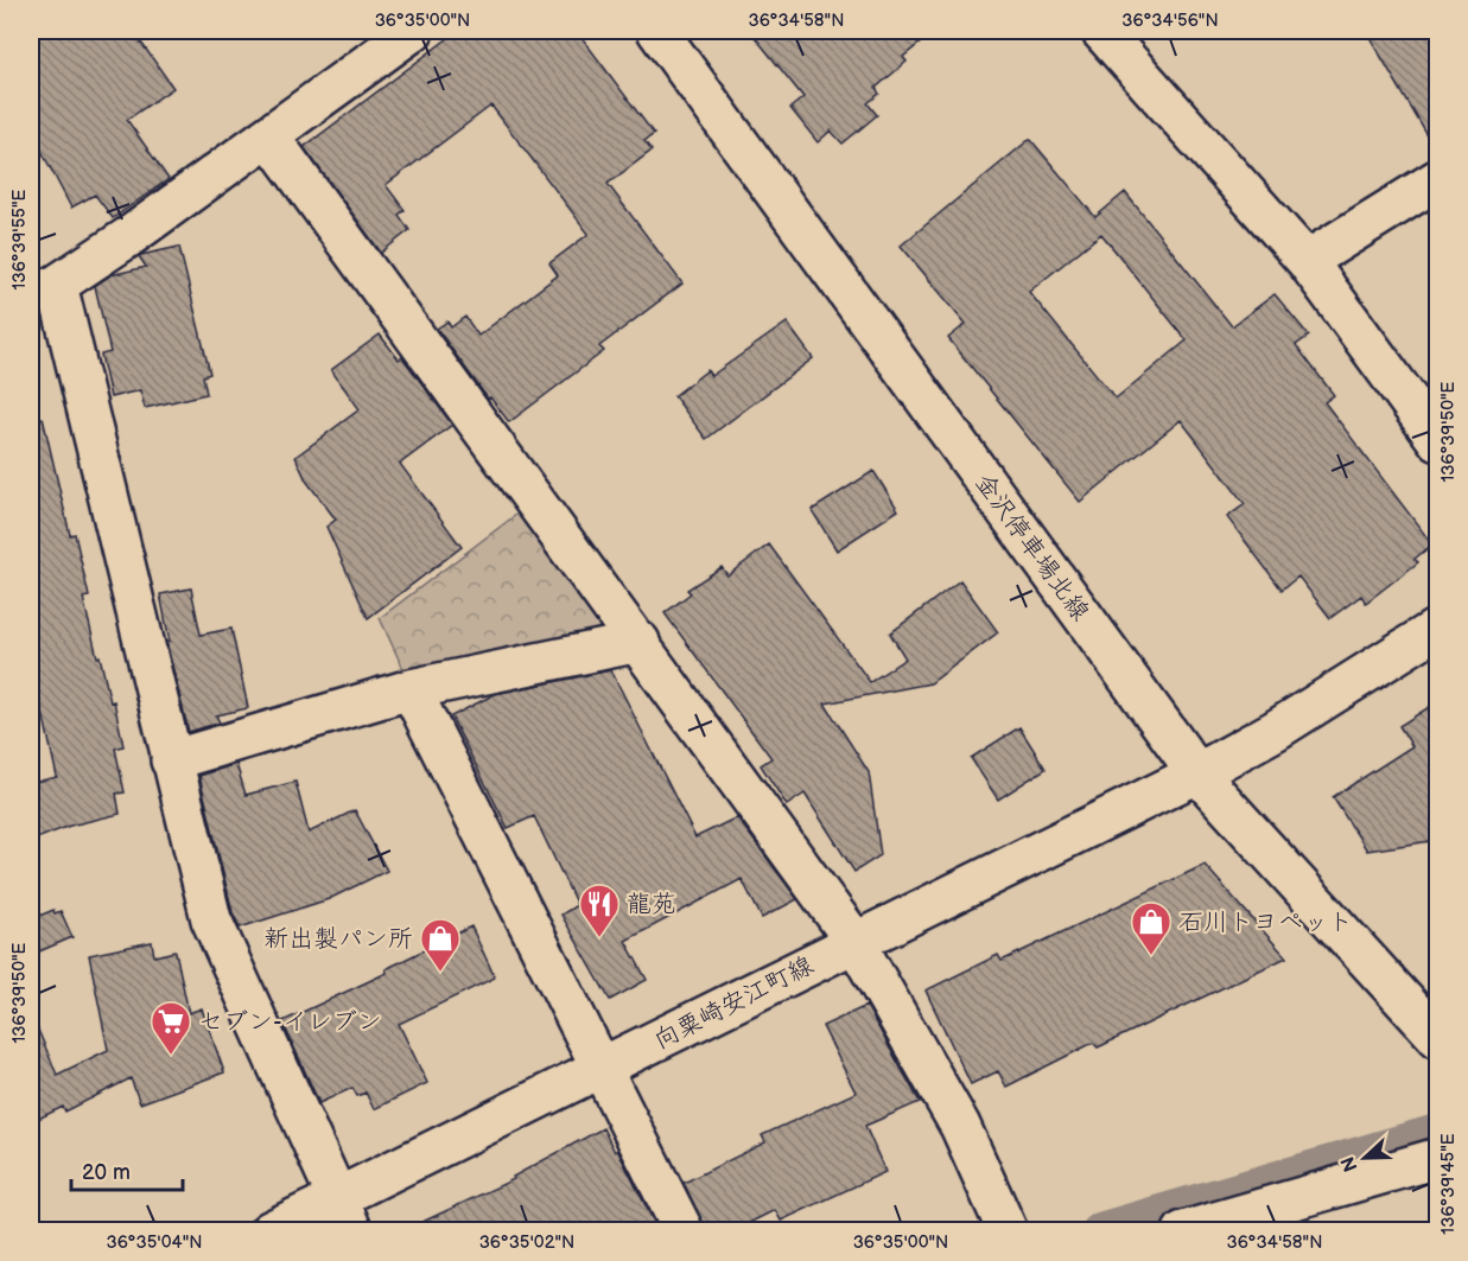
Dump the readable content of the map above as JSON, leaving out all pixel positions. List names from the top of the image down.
{
  "streets": {
    "street": ["金沢停車場北線", "向粟崎安江町線"]
  },
  "crossings": [
    ["金沢停車場北線", "向粟崎安江町線"]
  ],
  "places": {
    "restaurant": ["龍苑"],
    "shop": ["石川トヨペット", "新出製パン所"],
    "supermarket": ["セブン-イレブン"]
  },
  "scale_bar": "20 m",
  "north": "left",
  "coordinates": [
    "36°35'00\"N",
    "36°34'58\"N",
    "36°34'56\"N",
    "136°39'55\"E",
    "136°39'50\"E",
    "136°39'45\"E",
    "36°35'04\"N",
    "36°35'02\"N"
  ]
}
